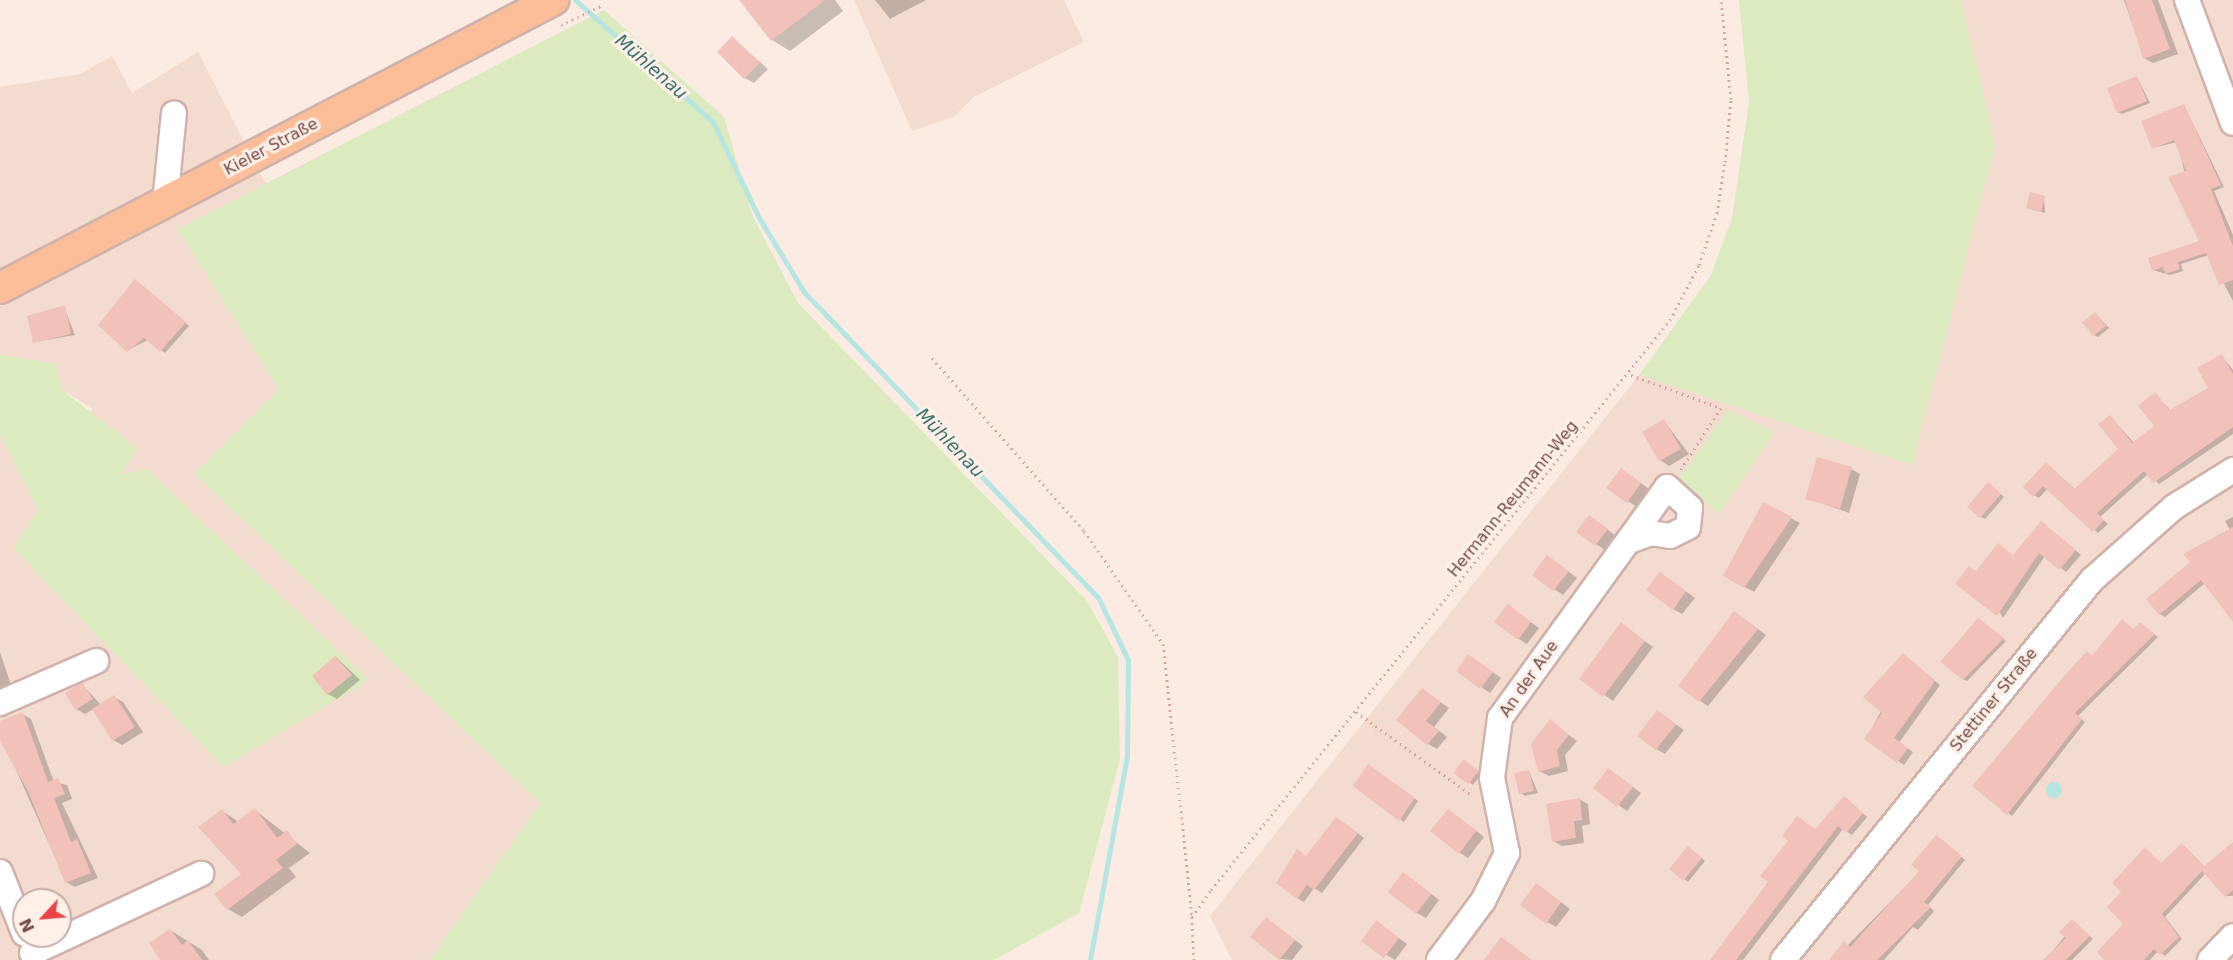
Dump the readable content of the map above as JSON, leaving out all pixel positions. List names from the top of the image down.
{
  "streets": {
    "main road": ["Kieler Straße"],
    "street": ["An der Aue", "Stettiner Straße"],
    "path": ["Hermann-Reumann-Weg"]
  },
  "water": ["Mühlenau"],
  "north": "bottom left"
}
